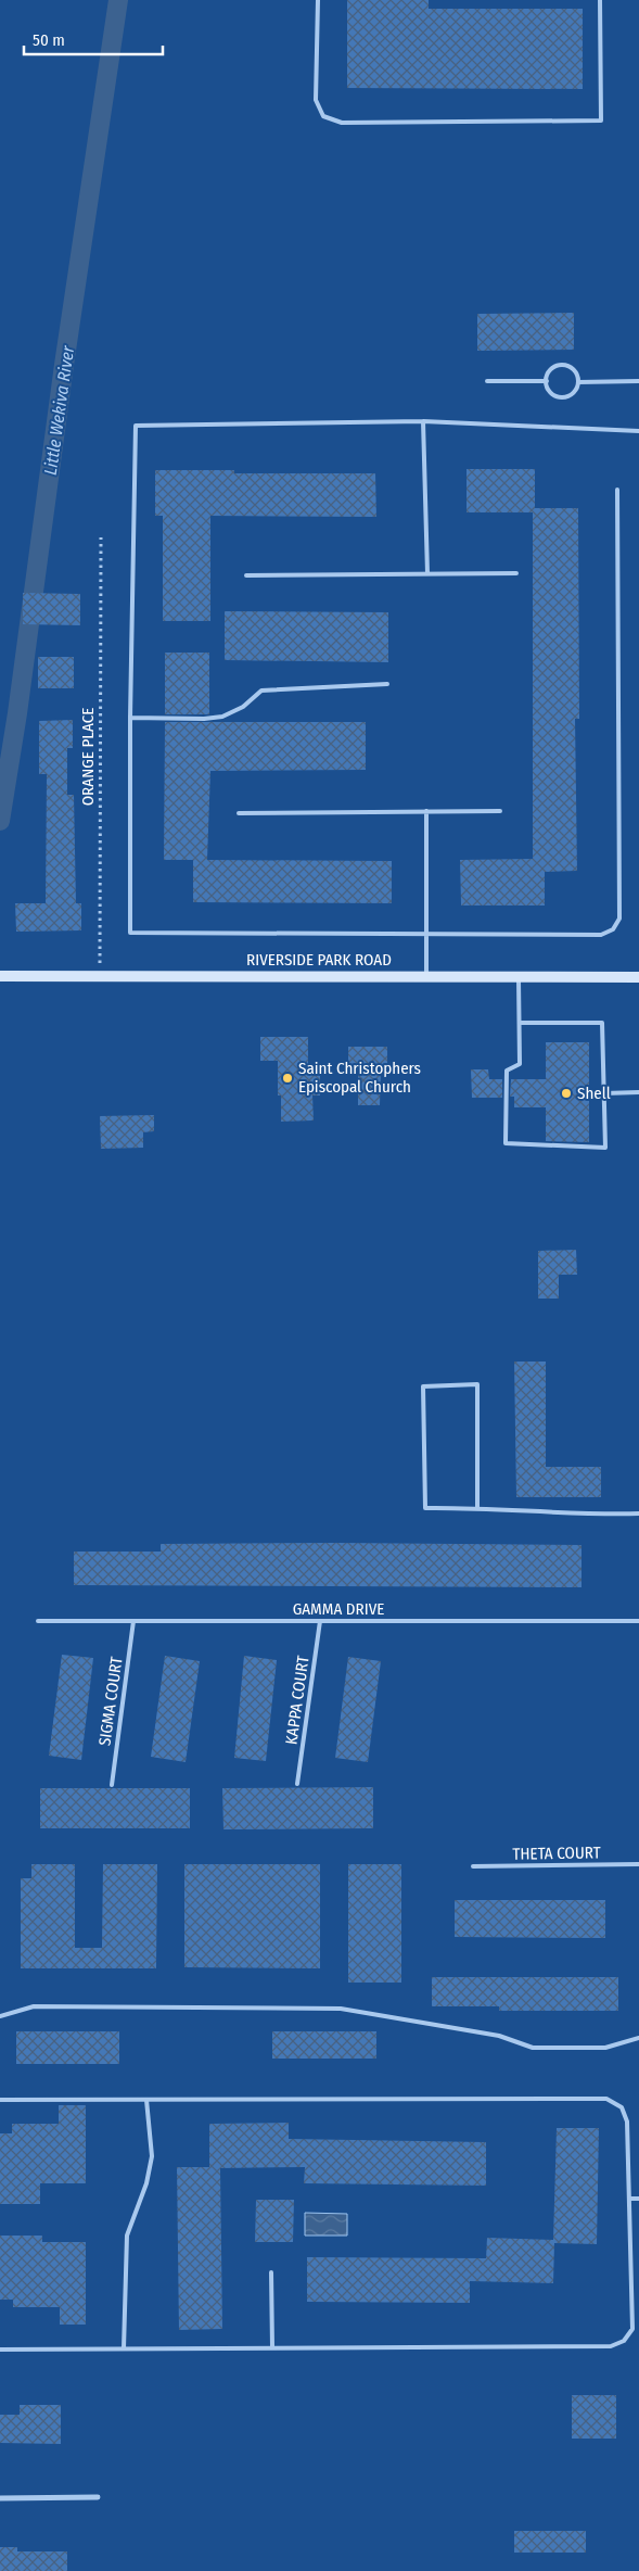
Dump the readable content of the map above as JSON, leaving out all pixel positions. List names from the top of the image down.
{
  "streets": {
    "street": ["RIVERSIDE PARK ROAD"],
    "lane": [
      "GAMMA DRIVE",
      "KAPPA COURT",
      "SIGMA COURT",
      "THETA COURT"
    ],
    "path": ["ORANGE PLACE"]
  },
  "crossings": [
    ["ORANGE PLACE", "RIVERSIDE PARK ROAD"],
    ["GAMMA DRIVE", "KAPPA COURT"],
    ["GAMMA DRIVE", "SIGMA COURT"]
  ],
  "water": ["Little Wekiva River"],
  "places": ["Saint Christophers Episcopal Church", "Shell"],
  "scale_bar": "50 m"
}
